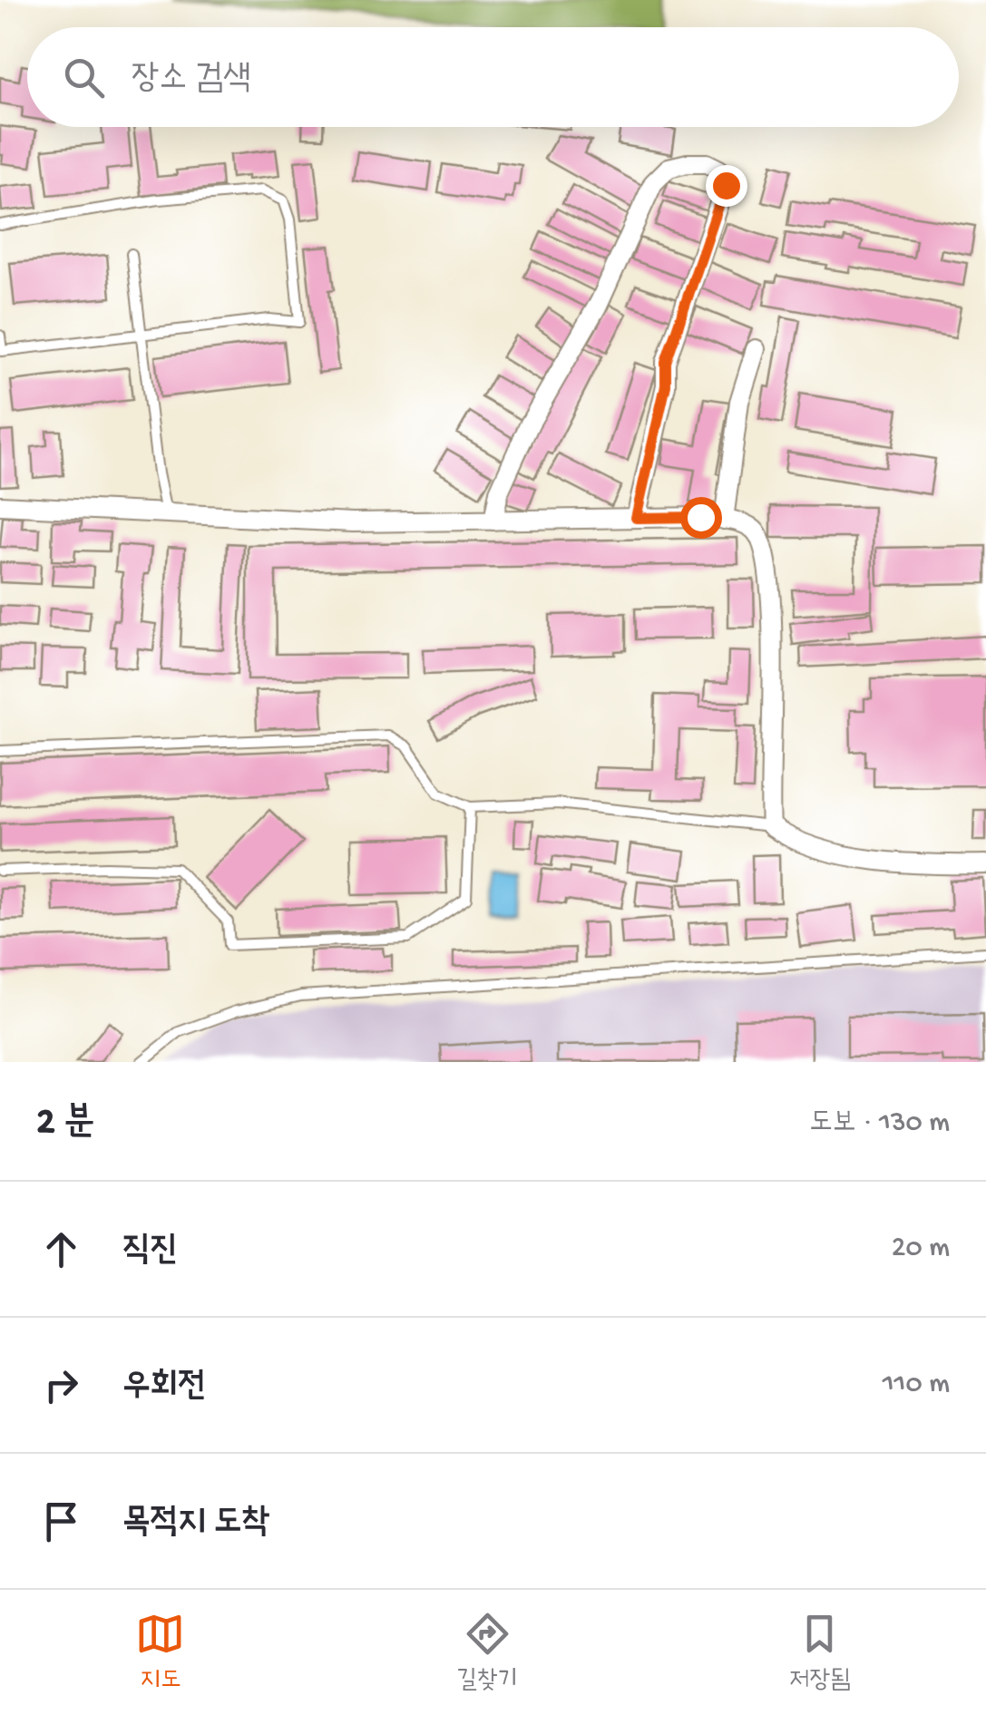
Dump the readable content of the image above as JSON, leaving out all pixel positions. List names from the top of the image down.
{
  "page": {
    "search": "장소 검색",
    "heading": ["2 분", "도보 · 130 m"],
    "list": [
      ["직진", "20 m"],
      ["우회전", "110 m"],
      "목적지 도착"
    ],
    "nav": ["지도", "길찾기", "저장됨"]
  }
}
